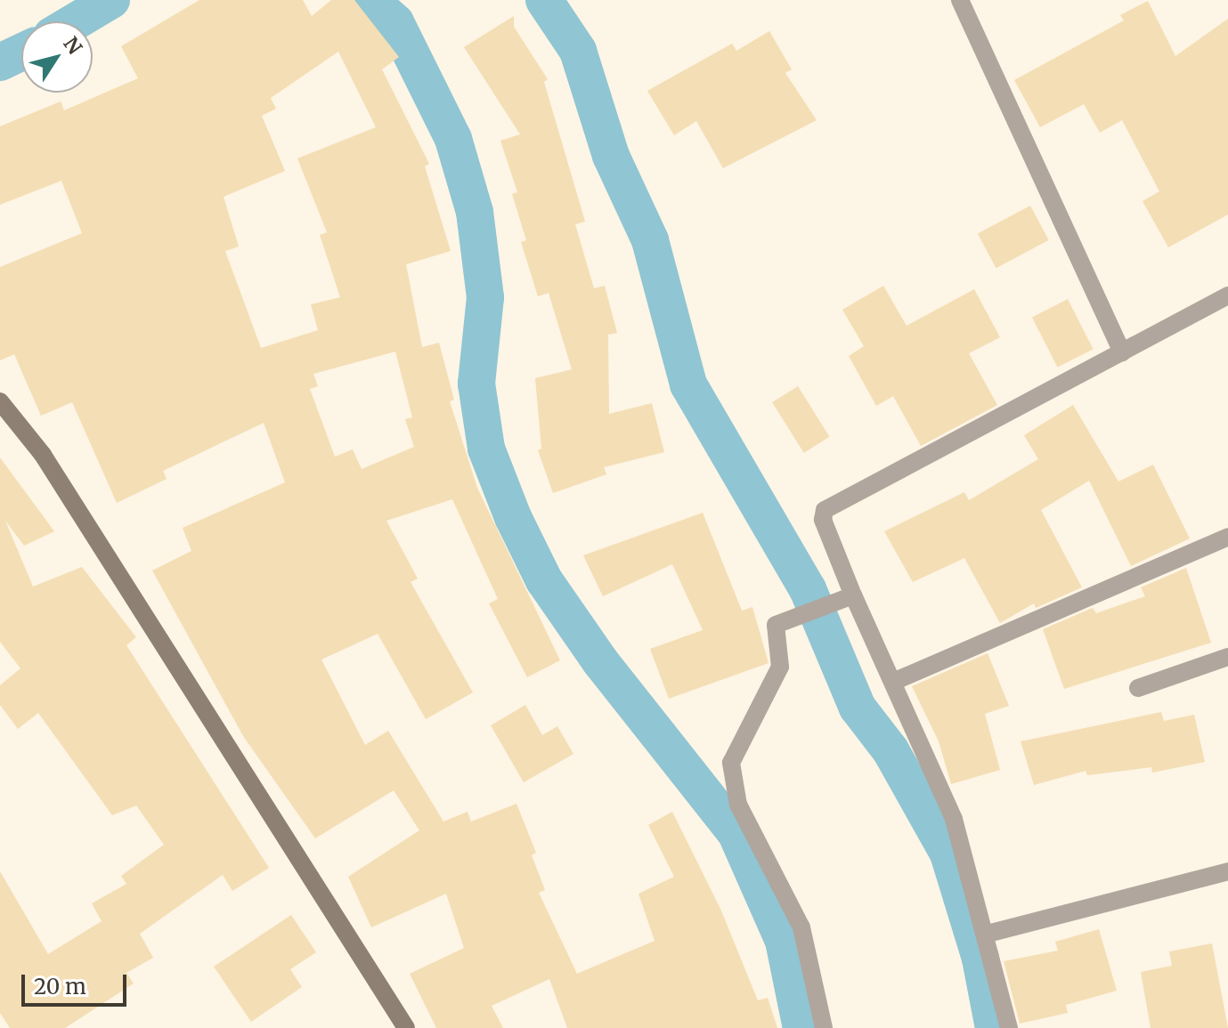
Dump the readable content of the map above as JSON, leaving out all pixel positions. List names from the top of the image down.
{
  "scale_bar": "20 m",
  "north": "top right"
}
